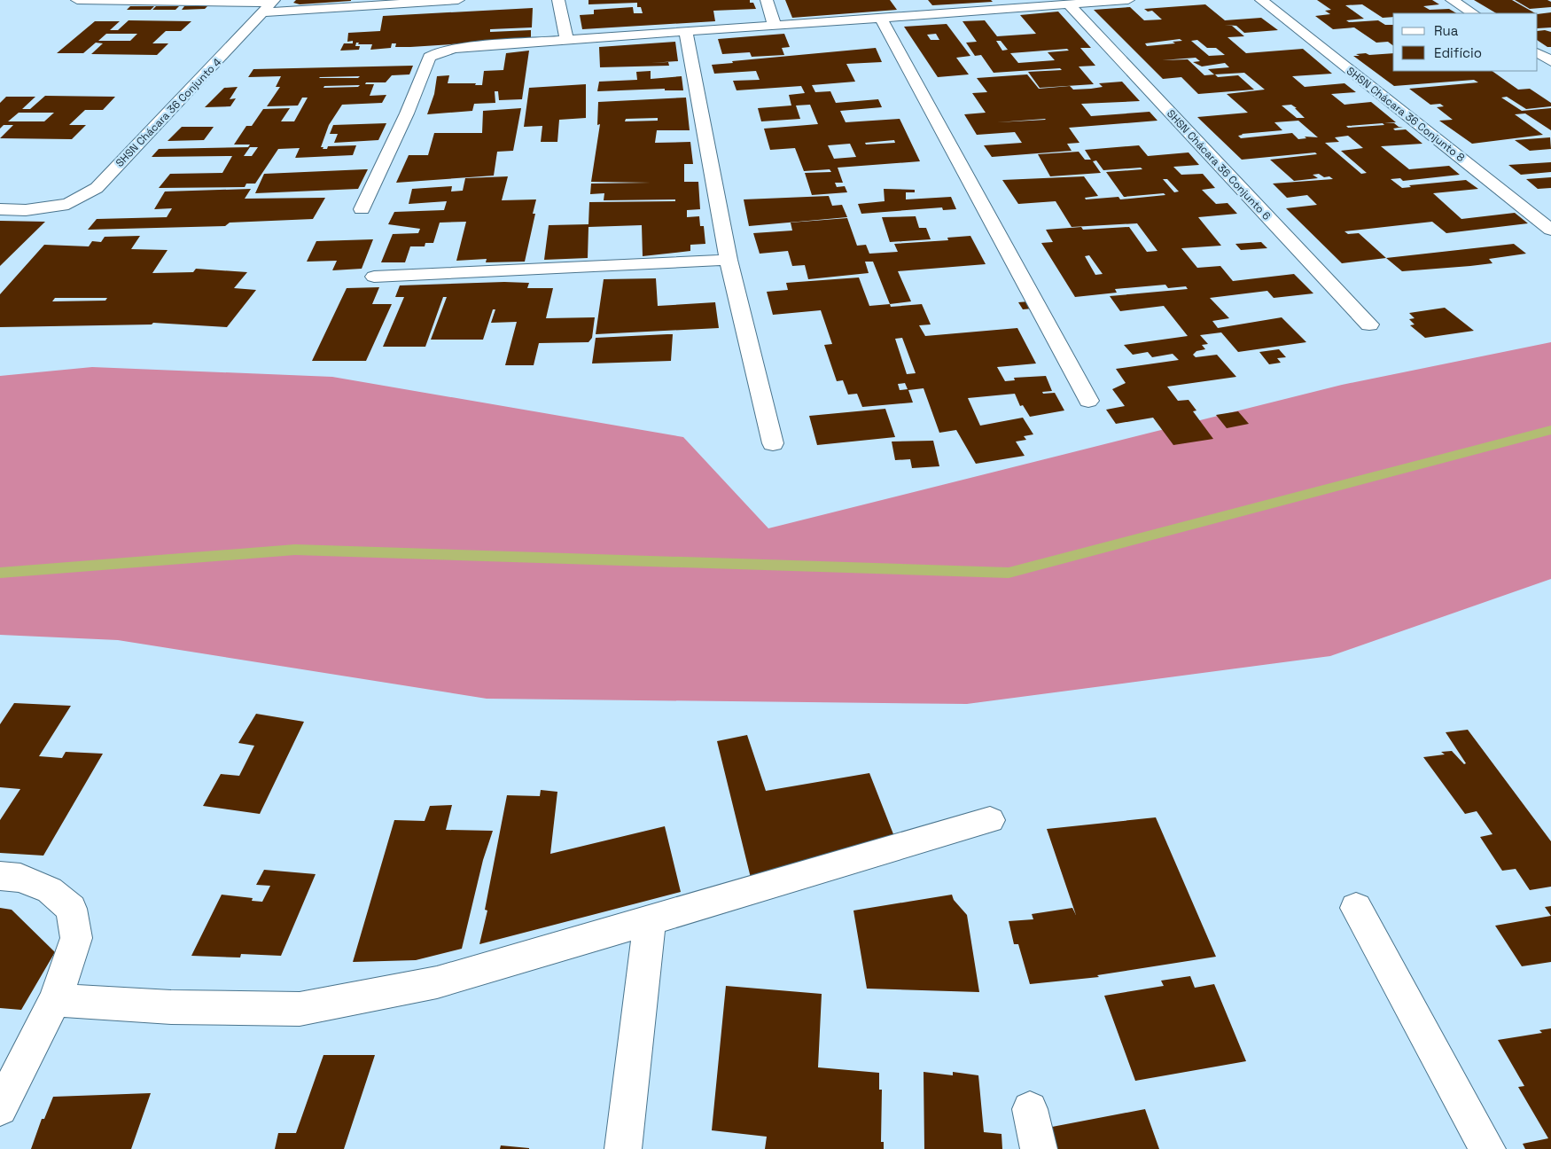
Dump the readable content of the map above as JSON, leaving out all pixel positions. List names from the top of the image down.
{
  "streets": {
    "street": ["SHSN Chácara 36 Conjunto 4", "SHSN Chácara 36 Conjunto 8", "SHSN Chácara 36 Conjunto 6"]
  },
  "legend": ["Rua", "Edifício"]
}
